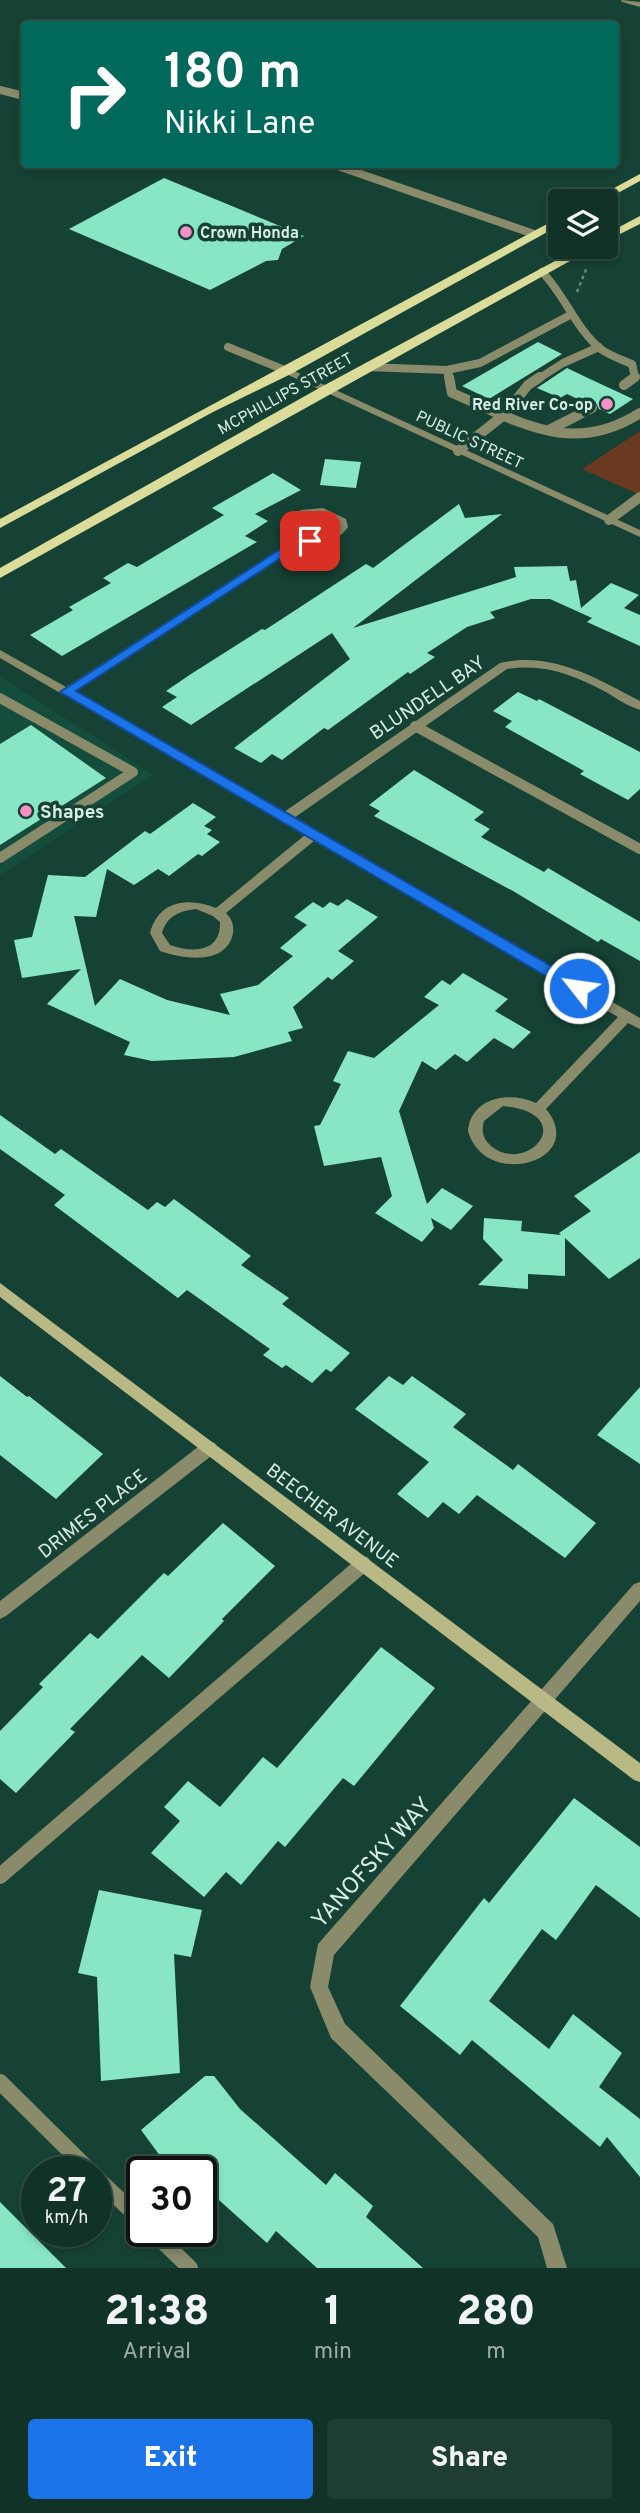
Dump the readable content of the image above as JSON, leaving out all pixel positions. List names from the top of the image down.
{
  "streets": {
    "main road": ["MCPHILLIPS STREET"],
    "street": [
      "PUBLIC STREET",
      "BLUNDELL BAY",
      "DRIMES PLACE",
      "BEECHER AVENUE",
      "YANOFSKY WAY"
    ]
  },
  "crossings": [
    ["MCPHILLIPS STREET", "PUBLIC STREET"],
    ["DRIMES PLACE", "BEECHER AVENUE"],
    ["BEECHER AVENUE", "YANOFSKY WAY"]
  ],
  "places": ["Crown Honda", "Red River Co-op", "Shapes"],
  "page": {
    "turn": ["180 m", "Nikki Lane"],
    "speed": "27 km/h",
    "limit": "30",
    "eta": [
      "21:38",
      "Arrival",
      "1",
      "min",
      "280",
      "m"
    ],
    "buttons": ["Exit", "Share"]
  }
}
